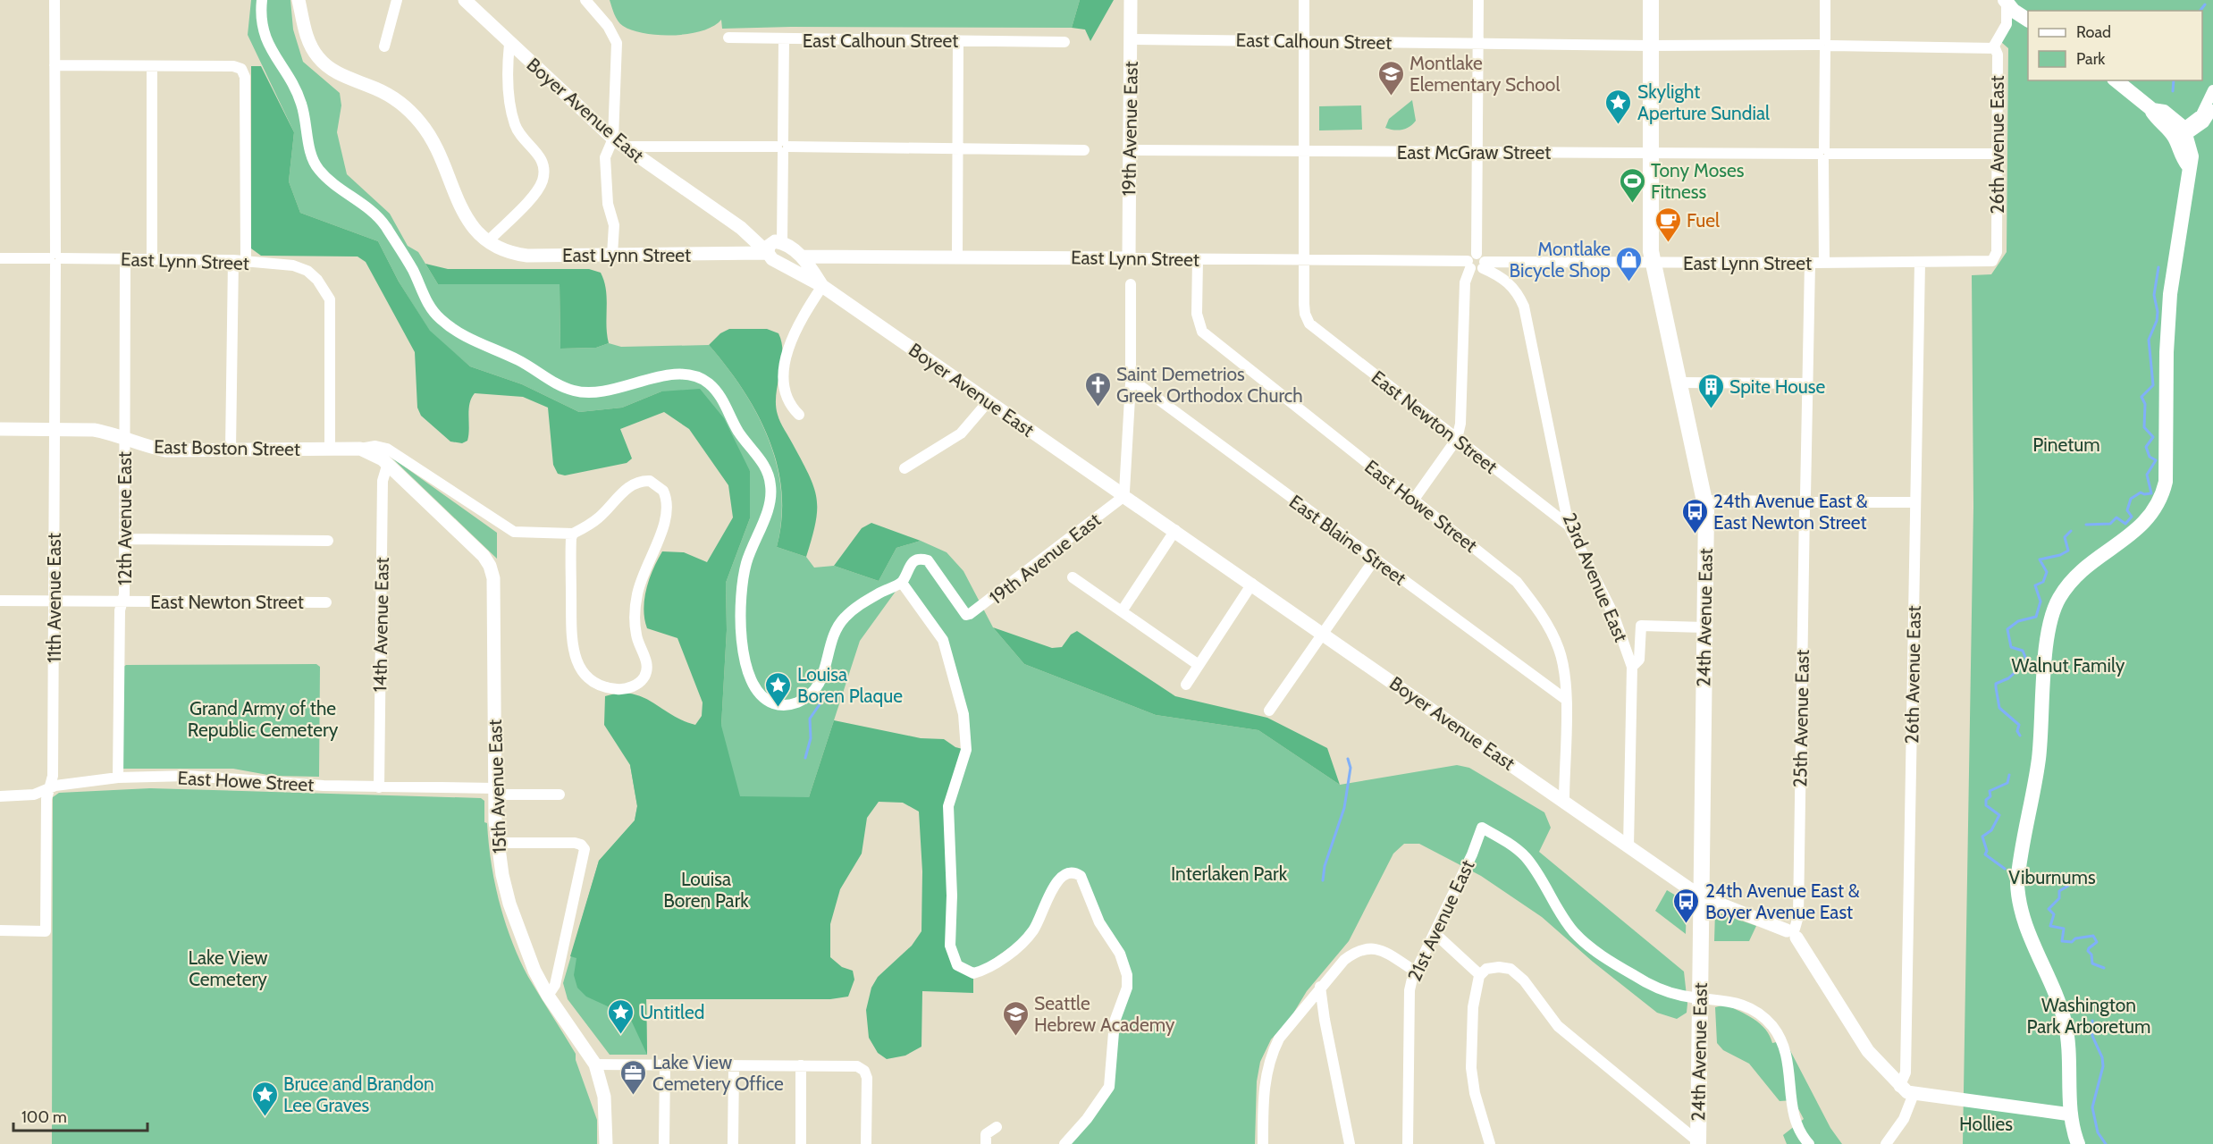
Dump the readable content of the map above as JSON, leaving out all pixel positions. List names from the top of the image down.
{
  "streets": {
    "main road": ["24th Avenue East"],
    "street": [
      "East Calhoun Street",
      "Boyer Avenue East",
      "19th Avenue East",
      "26th Avenue East",
      "East McGraw Street",
      "East Lynn Street",
      "East Newton Street",
      "East Boston Street",
      "East Howe Street",
      "12th Avenue East",
      "East Blaine Street",
      "23rd Avenue East",
      "11th Avenue East",
      "14th Avenue East",
      "25th Avenue East",
      "15th Avenue East",
      "21st Avenue East"
    ]
  },
  "crossings": [
    ["East Calhoun Street", "19th Avenue East"],
    ["East Calhoun Street", "26th Avenue East"],
    ["East Calhoun Street", "24th Avenue East"],
    ["Boyer Avenue East", "19th Avenue East"],
    ["Boyer Avenue East", "East Lynn Street"],
    ["Boyer Avenue East", "East Howe Street"],
    ["Boyer Avenue East", "23rd Avenue East"],
    ["Boyer Avenue East", "24th Avenue East"],
    ["Boyer Avenue East", "25th Avenue East"],
    ["19th Avenue East", "East McGraw Street"],
    ["19th Avenue East", "East Lynn Street"],
    ["26th Avenue East", "East McGraw Street"],
    ["26th Avenue East", "East Lynn Street"],
    ["East McGraw Street", "24th Avenue East"],
    ["East Lynn Street", "East Newton Street"],
    ["East Lynn Street", "East Boston Street"],
    ["East Lynn Street", "East Howe Street"],
    ["East Lynn Street", "12th Avenue East"],
    ["East Lynn Street", "23rd Avenue East"],
    ["East Lynn Street", "11th Avenue East"],
    ["East Lynn Street", "24th Avenue East"],
    ["East Lynn Street", "25th Avenue East"],
    ["East Newton Street", "12th Avenue East"],
    ["East Newton Street", "23rd Avenue East"],
    ["East Newton Street", "11th Avenue East"],
    ["East Boston Street", "12th Avenue East"],
    ["East Boston Street", "11th Avenue East"],
    ["East Boston Street", "14th Avenue East"],
    ["East Boston Street", "15th Avenue East"],
    ["East Howe Street", "12th Avenue East"],
    ["East Howe Street", "East Blaine Street"],
    ["East Howe Street", "11th Avenue East"],
    ["East Howe Street", "14th Avenue East"],
    ["East Howe Street", "15th Avenue East"],
    ["24th Avenue East", "21st Avenue East"]
  ],
  "parks": [
    "Pinetum",
    "Walnut Family",
    "Grand Army of the Republic Cemetery",
    "Interlaken Park",
    "Viburnums",
    "Louisa Boren Park",
    "Lake View Cemetery",
    "Washington Park Arboretum",
    "Hollies"
  ],
  "places": {
    "school or university": ["Montlake Elementary School", "Seattle Hebrew Academy"],
    "place": [
      "Skylight Aperture Sundial",
      "Louisa Boren Plaque",
      "Untitled",
      "Bruce and Brandon Lee Graves"
    ],
    "sports": ["Tony Moses Fitness"],
    "cafe": ["Fuel"],
    "shop": ["Montlake Bicycle Shop"],
    "church": ["Saint Demetrios Greek Orthodox Church"],
    "building": ["Spite House"],
    "bus stop": ["24th Avenue East & East Newton Street", "24th Avenue East & Boyer Avenue East"],
    "office": ["Lake View Cemetery Office"]
  },
  "legend": ["Road", "Park"],
  "scale_bar": "100 m"
}
